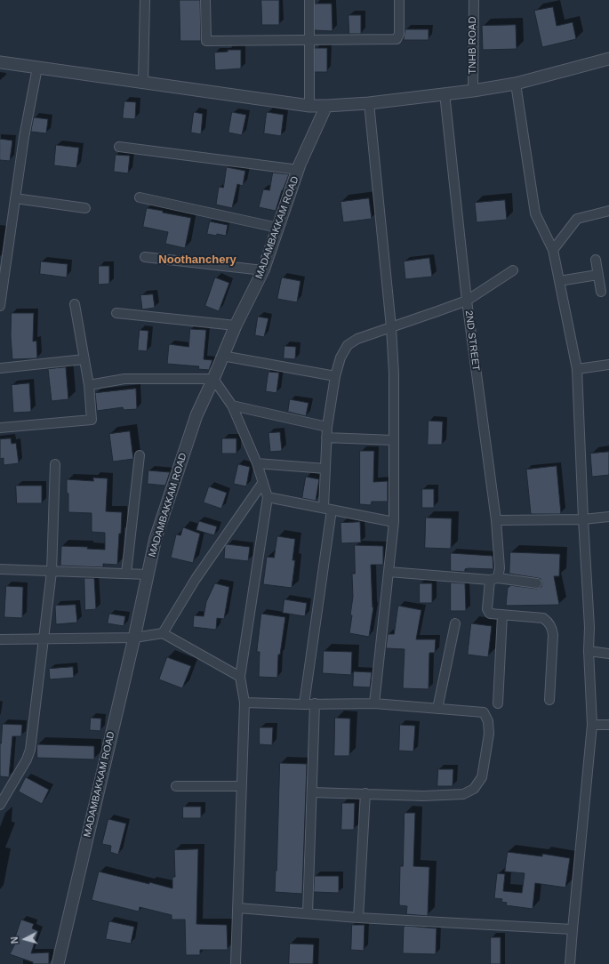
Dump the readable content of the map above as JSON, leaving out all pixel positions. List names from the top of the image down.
{
  "streets": {
    "street": ["TNHB ROAD", "MADAMBAKKAM ROAD", "2ND STREET"]
  },
  "districts": ["Noothanchery"],
  "north": "left"
}
